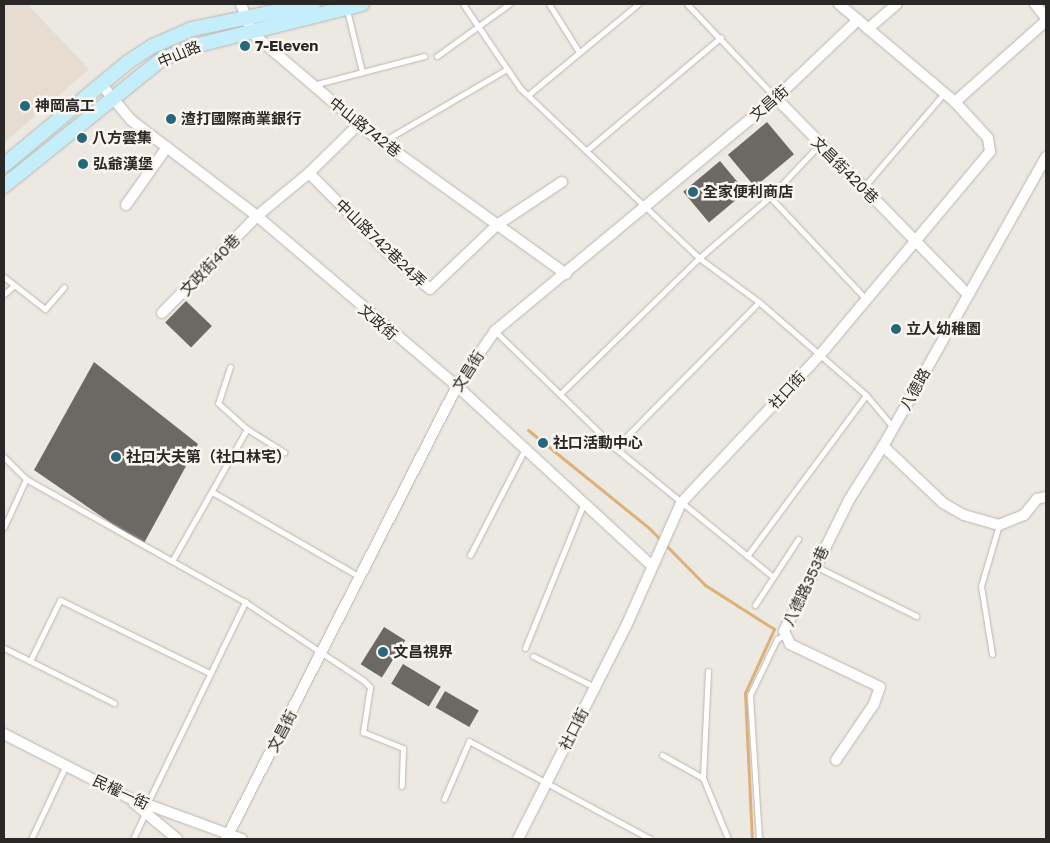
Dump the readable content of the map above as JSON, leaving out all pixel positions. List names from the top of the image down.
{
  "streets": {
    "street": [
      "中山路",
      "文昌街",
      "中山路742巷",
      "文昌街420巷",
      "中山路742巷24弄",
      "文政街40巷",
      "文政街",
      "八德路",
      "社口街",
      "八德路353巷",
      "民權一街"
    ]
  },
  "crossings": [
    ["中山路", "中山路742巷"],
    ["中山路", "文政街"],
    ["文昌街", "中山路742巷"],
    ["文昌街", "文昌街420巷"],
    ["文昌街", "文政街"],
    ["文昌街", "社口街"],
    ["文昌街", "民權一街"],
    ["中山路742巷", "中山路742巷24弄"],
    ["中山路742巷", "文政街40巷"],
    ["文昌街420巷", "八德路"],
    ["文昌街420巷", "社口街"],
    ["中山路742巷24弄", "文政街40巷"],
    ["文政街40巷", "文政街"],
    ["文政街", "社口街"],
    ["八德路", "八德路353巷"]
  ],
  "places": [
    "7-Eleven",
    "神岡高工",
    "渣打國際商業銀行",
    "八方雲集",
    "弘爺漢堡",
    "全家便利商店",
    "立人幼稚園",
    "社口活動中心",
    "社口大夫第（社口林宅）",
    "文昌視界"
  ]
}
